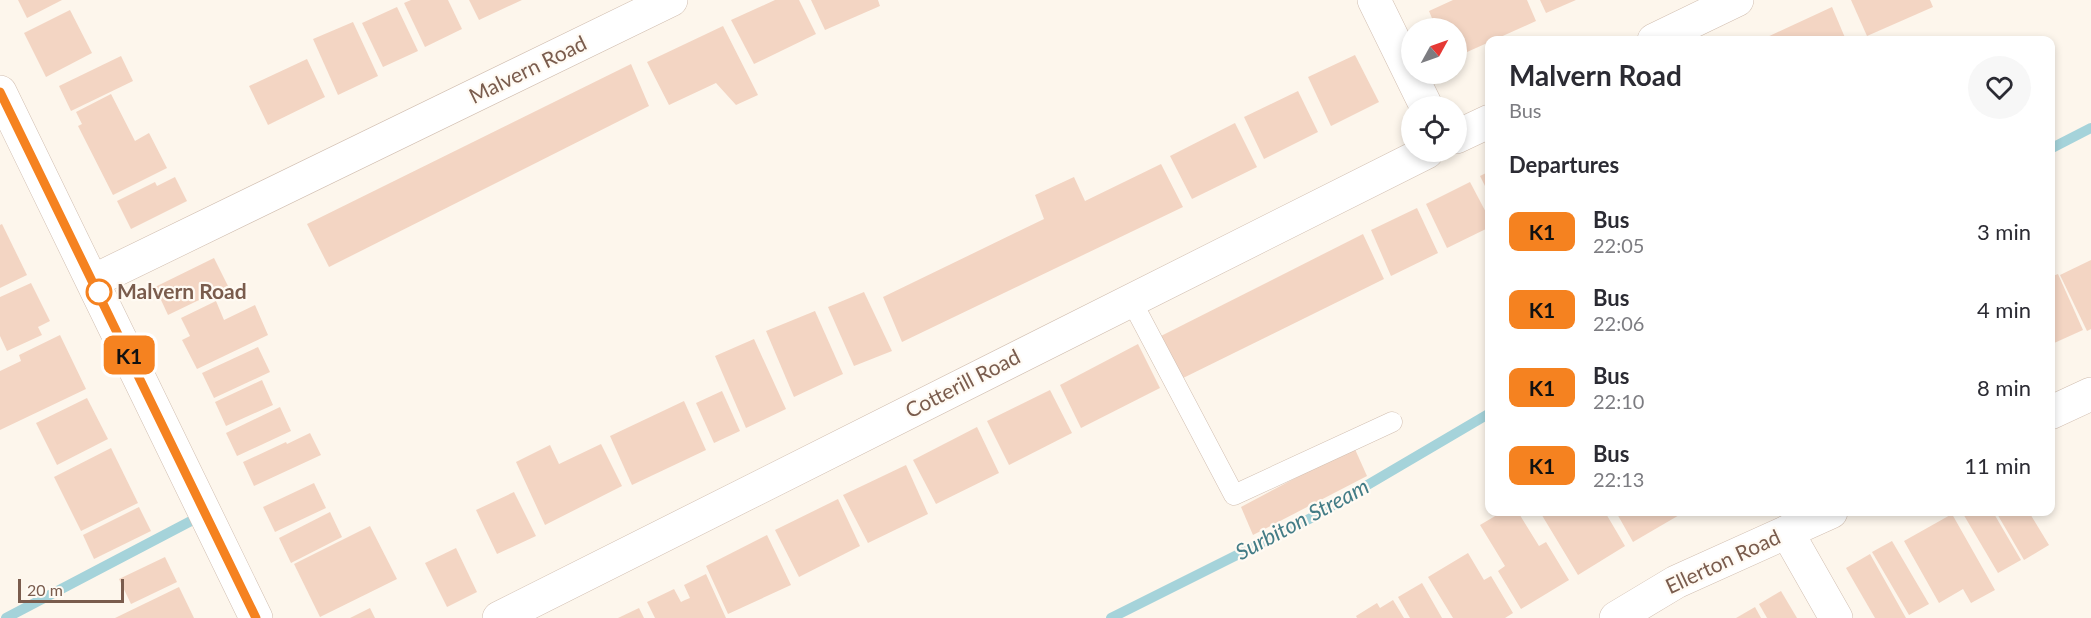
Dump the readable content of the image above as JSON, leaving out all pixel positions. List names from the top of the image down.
{
  "streets": {
    "street": ["Malvern Road", "Cotterill Road", "Ellerton Road"]
  },
  "water": ["Surbiton Stream"],
  "places": ["Malvern Road"],
  "lines": ["bus line K1"],
  "scale_bar": "20 m",
  "north": "top right",
  "page": {
    "on_map": "K1",
    "heading": [
      ["Malvern Road", "Bus"],
      "Departures"
    ],
    "list": [
      {
        "mark": "K1",
        "name": "Bus",
        "note": "22:05",
        "value": "3 min"
      },
      {
        "mark": "K1",
        "name": "Bus",
        "note": "22:06",
        "value": "4 min"
      },
      {
        "mark": "K1",
        "name": "Bus",
        "note": "22:10",
        "value": "8 min"
      },
      {
        "mark": "K1",
        "name": "Bus",
        "note": "22:13",
        "value": "11 min"
      }
    ],
    "scale": "20 m"
  }
}
